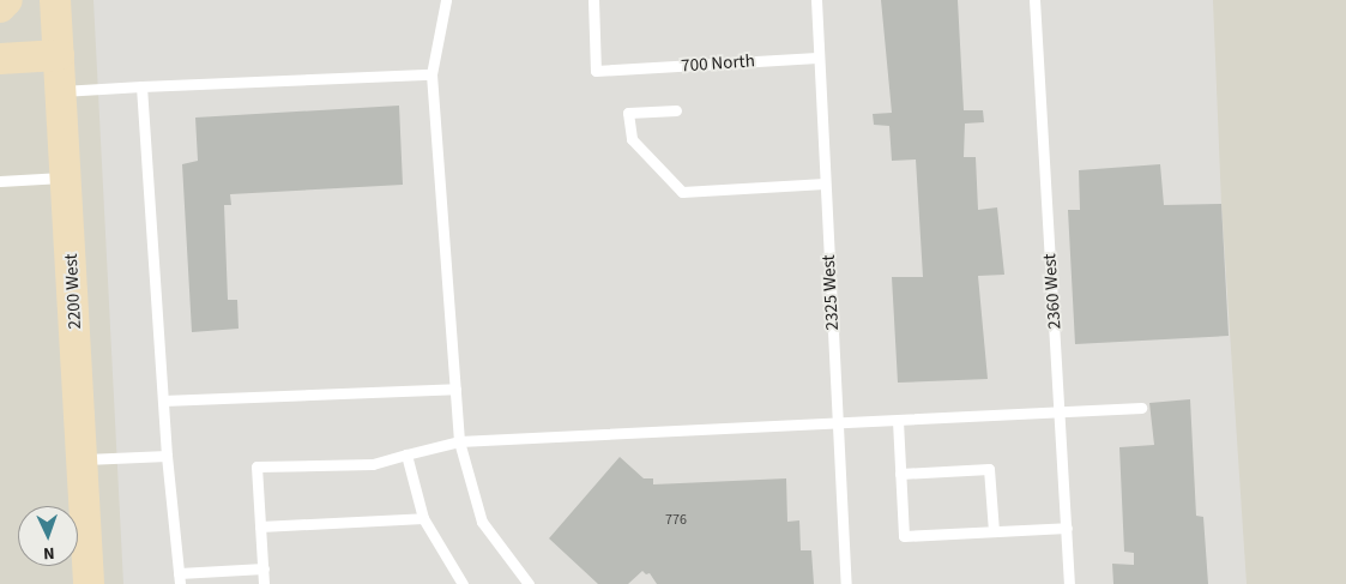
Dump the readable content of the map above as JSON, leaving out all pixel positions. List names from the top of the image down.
{
  "streets": {
    "street": ["2200 West"],
    "lane": ["700 North", "2360 West", "2325 West"]
  },
  "crossings": [
    ["700 North", "2325 West"]
  ],
  "house_numbers": ["776"],
  "north": "bottom"
}
